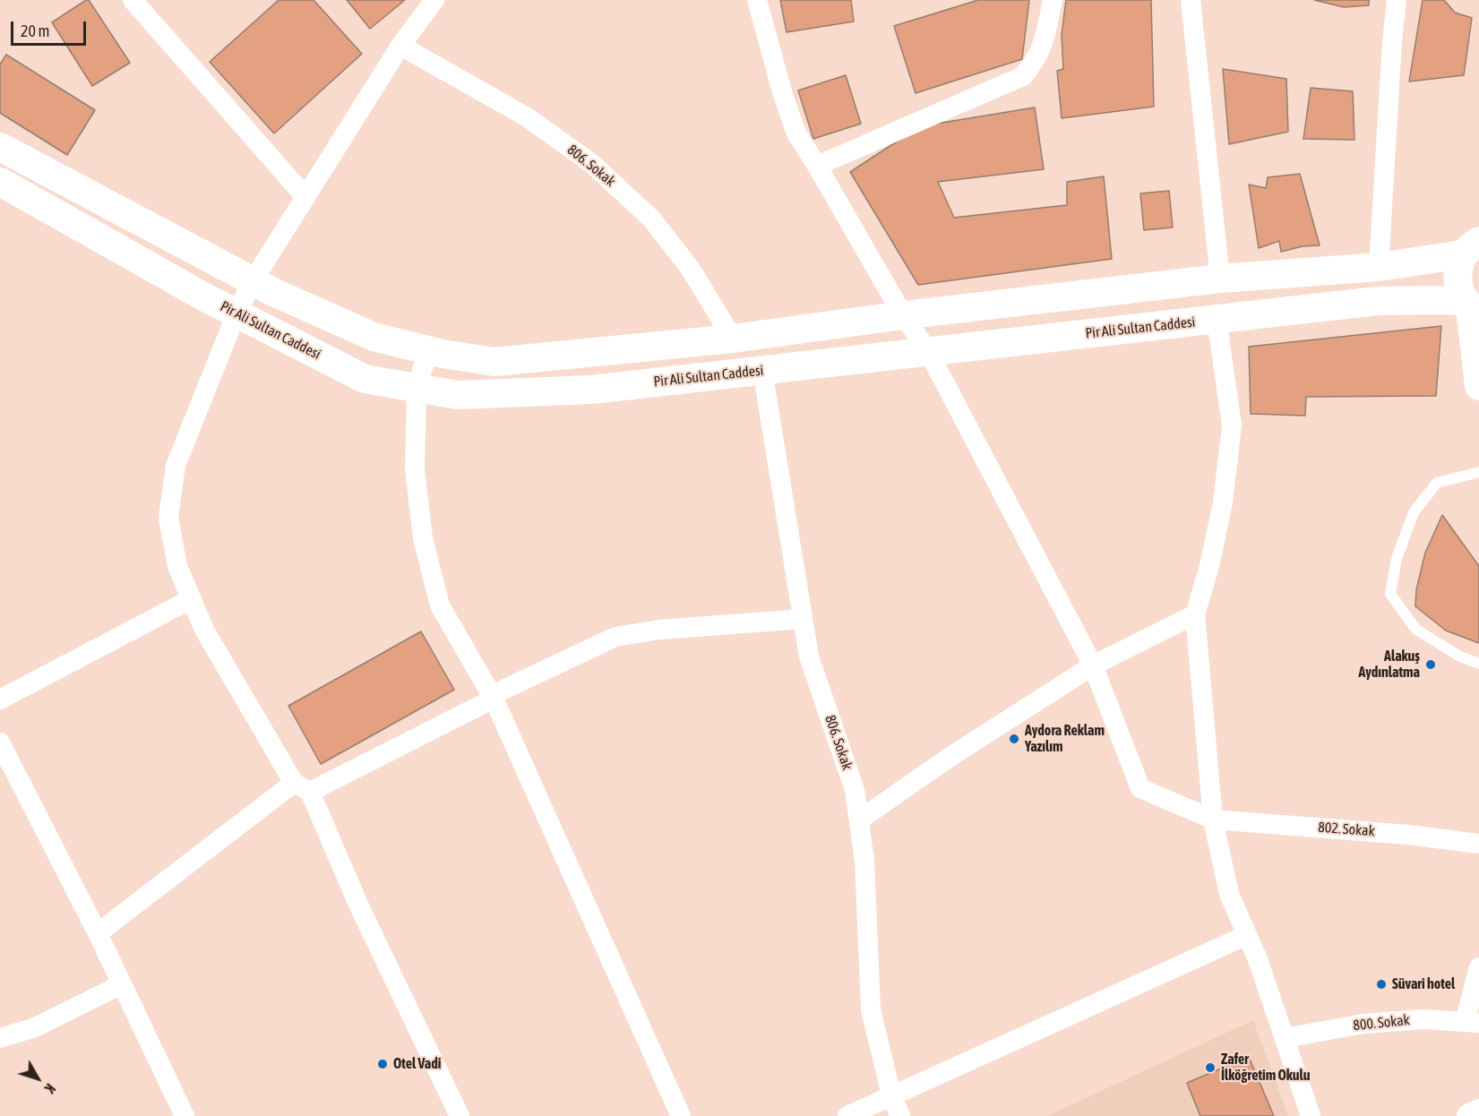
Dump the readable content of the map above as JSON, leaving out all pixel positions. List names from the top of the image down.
{
  "streets": {
    "main road": ["Pir Ali Sultan Caddesi"],
    "street": ["806. Sokak", "802. Sokak", "800. Sokak"]
  },
  "crossings": [
    ["806. Sokak", "Pir Ali Sultan Caddesi"],
    ["Pir Ali Sultan Caddesi", "802. Sokak"]
  ],
  "places": [
    "Alakuş Aydınlatma",
    "Aydora Reklam Yazılım",
    "Süvari hotel",
    "Otel Vadi",
    "Zafer İlköğretim Okulu"
  ],
  "scale_bar": "20 m",
  "north": "bottom right"
}
